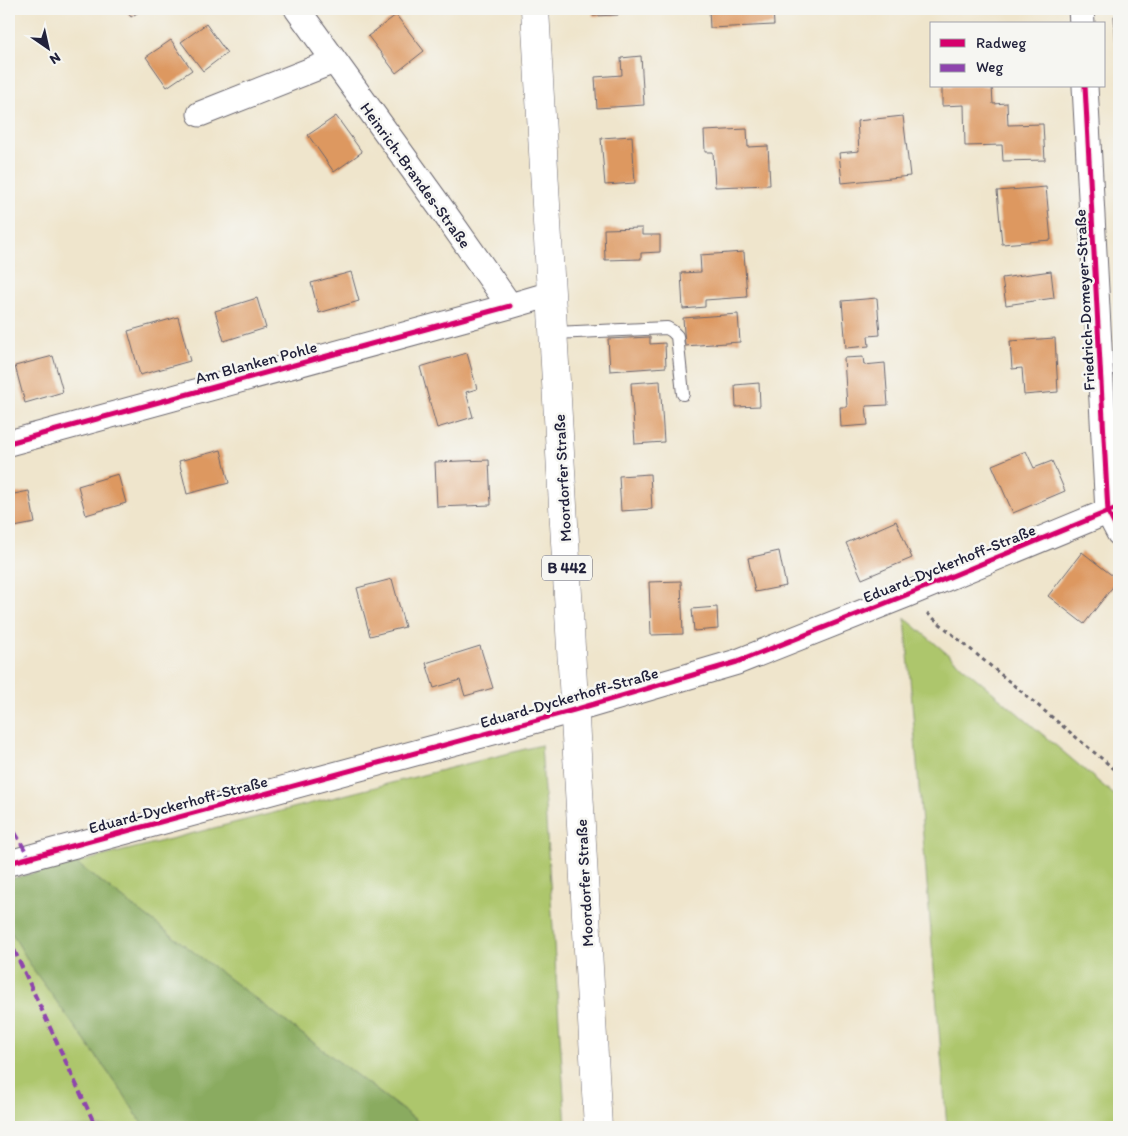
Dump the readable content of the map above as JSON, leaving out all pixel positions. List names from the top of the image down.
{
  "streets": {
    "main road": ["Moordorfer Straße", "B 442"],
    "street": [
      "Heinrich-Brandes-Straße",
      "Friedrich-Domeyer-Straße",
      "Am Blanken Pohle",
      "Eduard-Dyckerhoff-Straße"
    ]
  },
  "crossings": [
    ["Heinrich-Brandes-Straße", "Am Blanken Pohle"],
    ["Friedrich-Domeyer-Straße", "Eduard-Dyckerhoff-Straße"],
    ["Moordorfer Straße", "Eduard-Dyckerhoff-Straße"]
  ],
  "legend": ["Radweg", "Weg"],
  "north": "bottom right"
}
